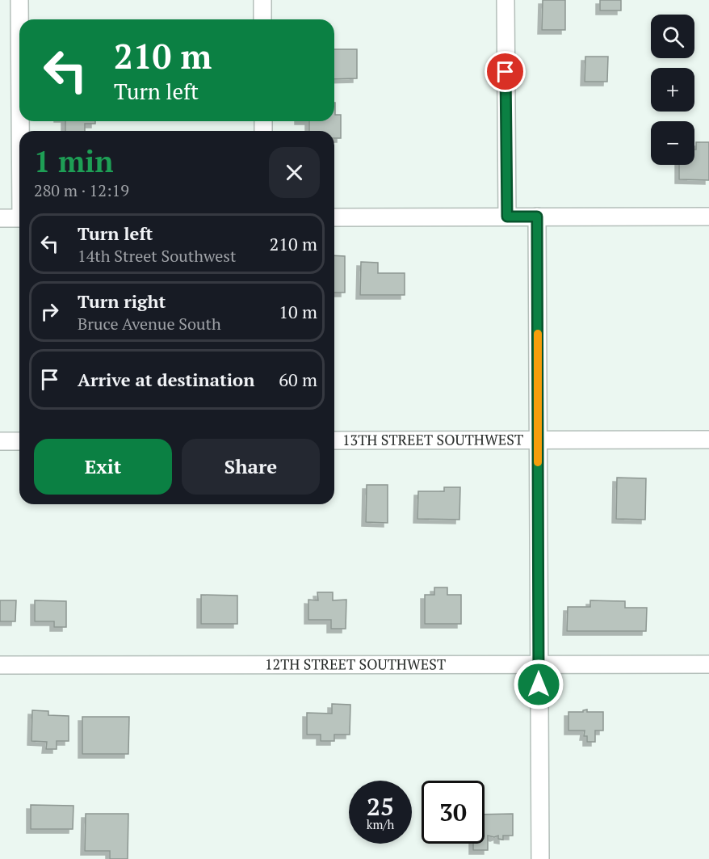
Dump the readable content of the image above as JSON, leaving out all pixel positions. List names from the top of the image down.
{
  "streets": {
    "street": ["13TH STREET SOUTHWEST", "12TH STREET SOUTHWEST"]
  },
  "page": {
    "map_buttons": ["+", "−"],
    "turn": ["210 m", "Turn left"],
    "heading": ["1 min", "280 m · 12:19"],
    "list": [
      {
        "name": "Turn left",
        "note": "14th Street Southwest",
        "value": "210 m"
      },
      {
        "name": "Turn right",
        "note": "Bruce Avenue South",
        "value": "10 m"
      },
      {
        "name": "Arrive at destination",
        "value": "60 m"
      }
    ],
    "buttons": ["Exit", "Share"],
    "speed": "25 km/h",
    "limit": "30"
  }
}
